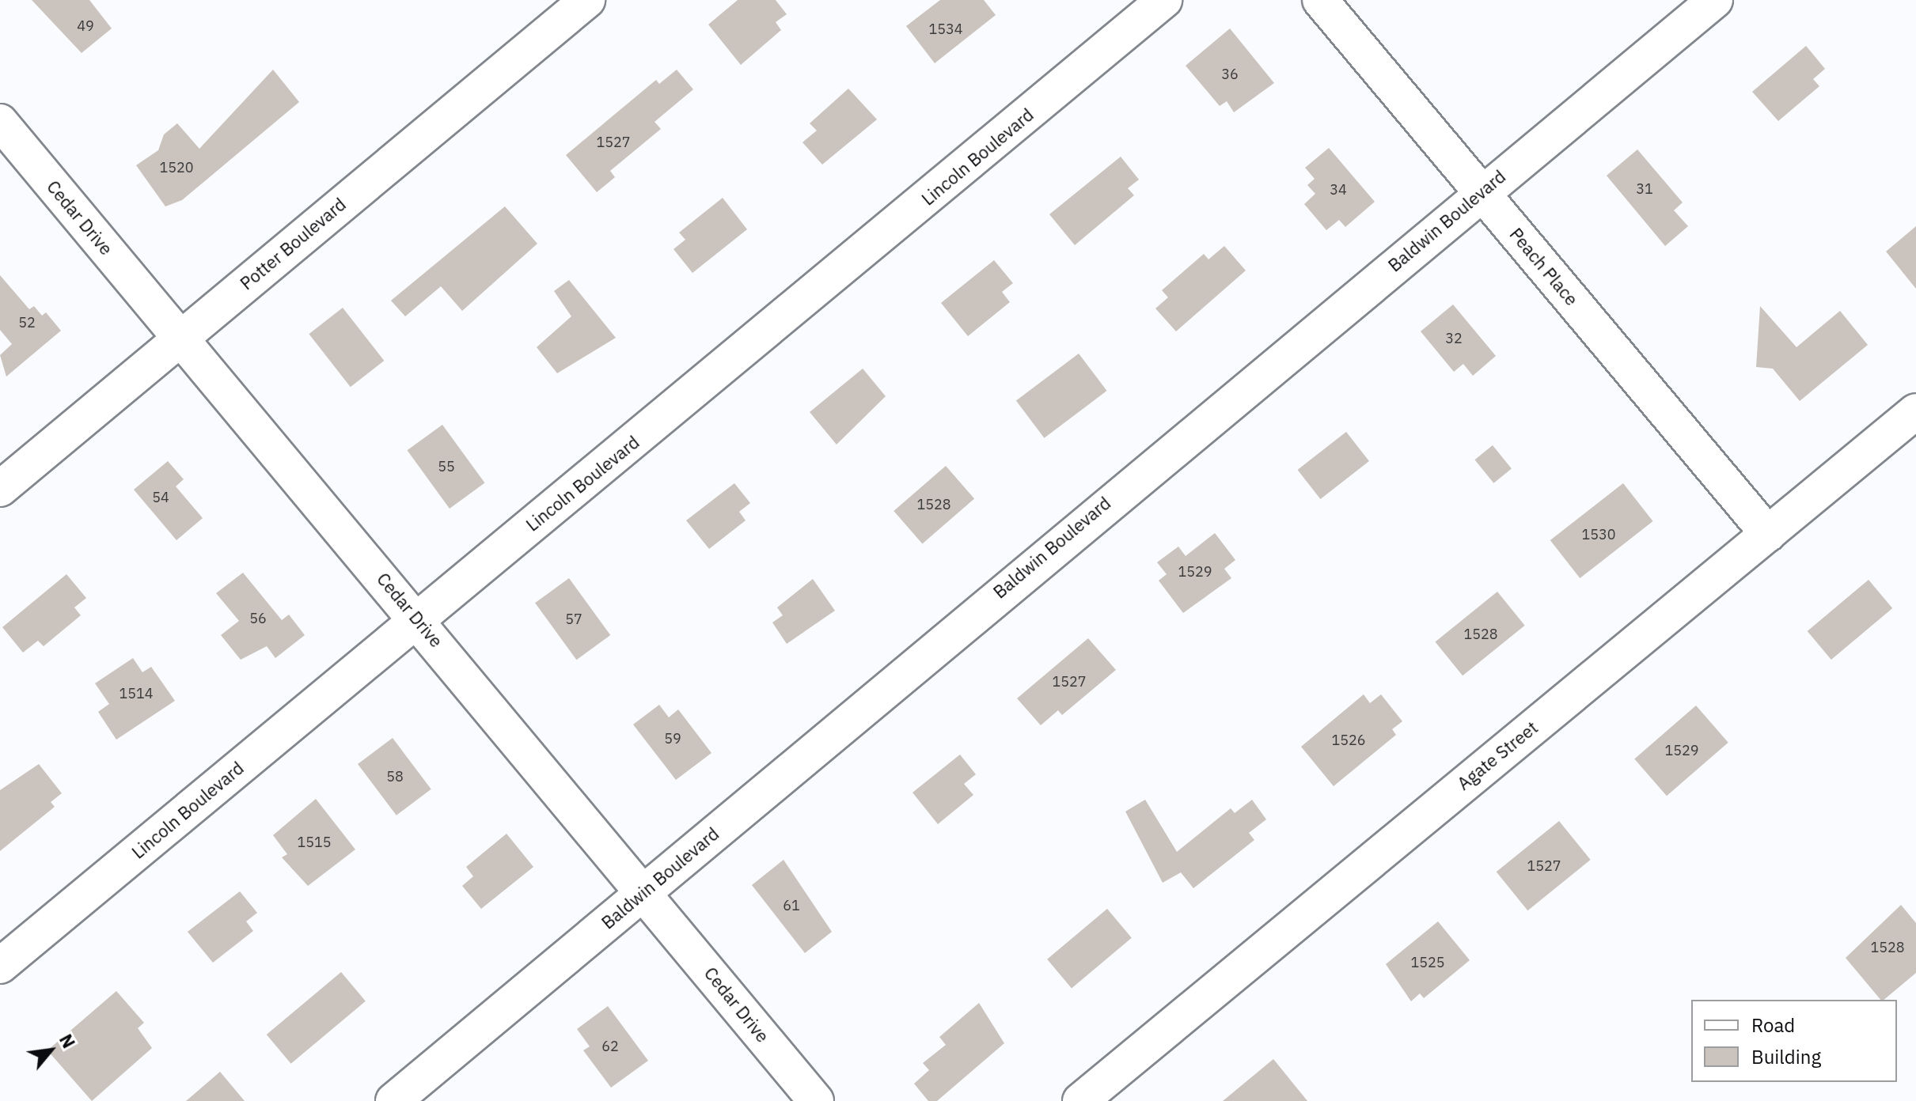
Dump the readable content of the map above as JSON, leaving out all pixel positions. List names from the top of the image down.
{
  "streets": {
    "street": [
      "Lincoln Boulevard",
      "Cedar Drive",
      "Baldwin Boulevard",
      "Potter Boulevard",
      "Peach Place",
      "Agate Street"
    ]
  },
  "crossings": [
    ["Lincoln Boulevard", "Cedar Drive"],
    ["Cedar Drive", "Baldwin Boulevard"],
    ["Cedar Drive", "Potter Boulevard"],
    ["Baldwin Boulevard", "Peach Place"],
    ["Peach Place", "Agate Street"]
  ],
  "house_numbers": [
    "49",
    "1534",
    "36",
    "1527",
    "1520",
    "31",
    "34",
    "52",
    "32",
    "55",
    "54",
    "1528",
    "1530",
    "1529",
    "56",
    "57",
    "1528",
    "1527",
    "1514",
    "59",
    "1526",
    "1529",
    "58",
    "1515",
    "1527",
    "61",
    "1528",
    "1525",
    "62"
  ],
  "legend": ["Road", "Building"],
  "north": "top right"
}
